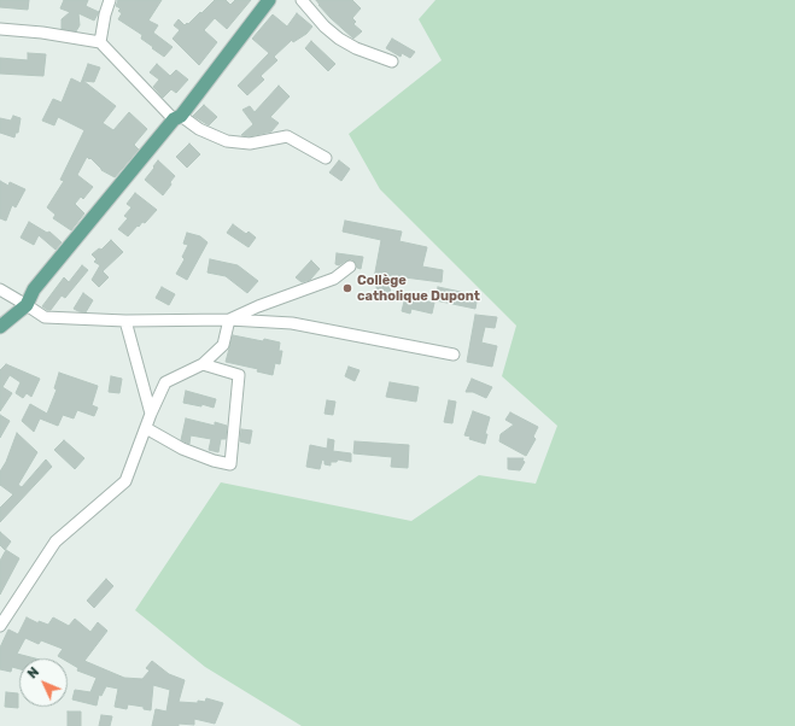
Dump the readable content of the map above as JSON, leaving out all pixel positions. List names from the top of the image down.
{
  "places": ["Collège catholique Dupont"],
  "north": "top left"
}
